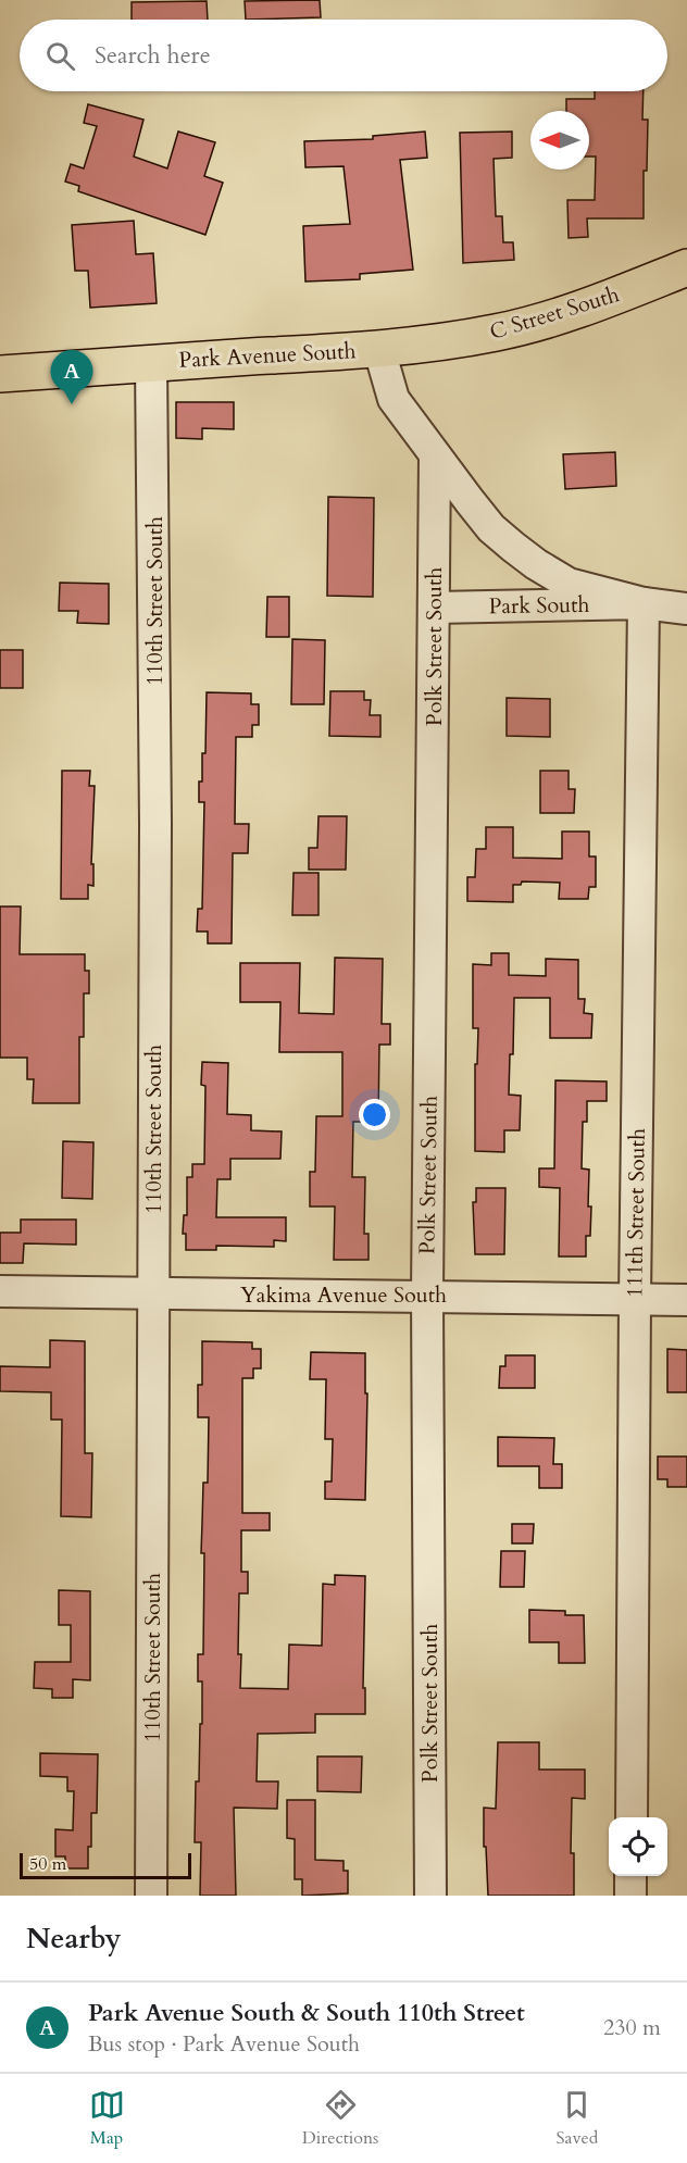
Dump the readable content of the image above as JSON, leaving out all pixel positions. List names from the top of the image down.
{
  "streets": {
    "main road": ["C Street South", "Park Avenue South"],
    "street": [
      "110th Street South",
      "Park South",
      "Polk Street South",
      "111th Street South",
      "Yakima Avenue South"
    ]
  },
  "crossings": [
    ["C Street South", "Park Avenue South"],
    ["Park Avenue South", "110th Street South"],
    ["Park Avenue South", "Park South"],
    ["Park Avenue South", "Polk Street South"],
    ["Park Avenue South", "111th Street South"],
    ["110th Street South", "Yakima Avenue South"],
    ["Park South", "Polk Street South"],
    ["Park South", "111th Street South"],
    ["Polk Street South", "Yakima Avenue South"],
    ["111th Street South", "Yakima Avenue South"]
  ],
  "scale_bar": "50 m",
  "north": "left",
  "page": {
    "search": "Search here",
    "pins": "A",
    "scale": "50 m",
    "heading": "Nearby",
    "list": [
      {
        "mark": "A",
        "name": "Park Avenue South & South 110th Street",
        "note": "Bus stop · Park Avenue South",
        "value": "230 m"
      }
    ],
    "nav": ["Map", "Directions", "Saved"]
  }
}
